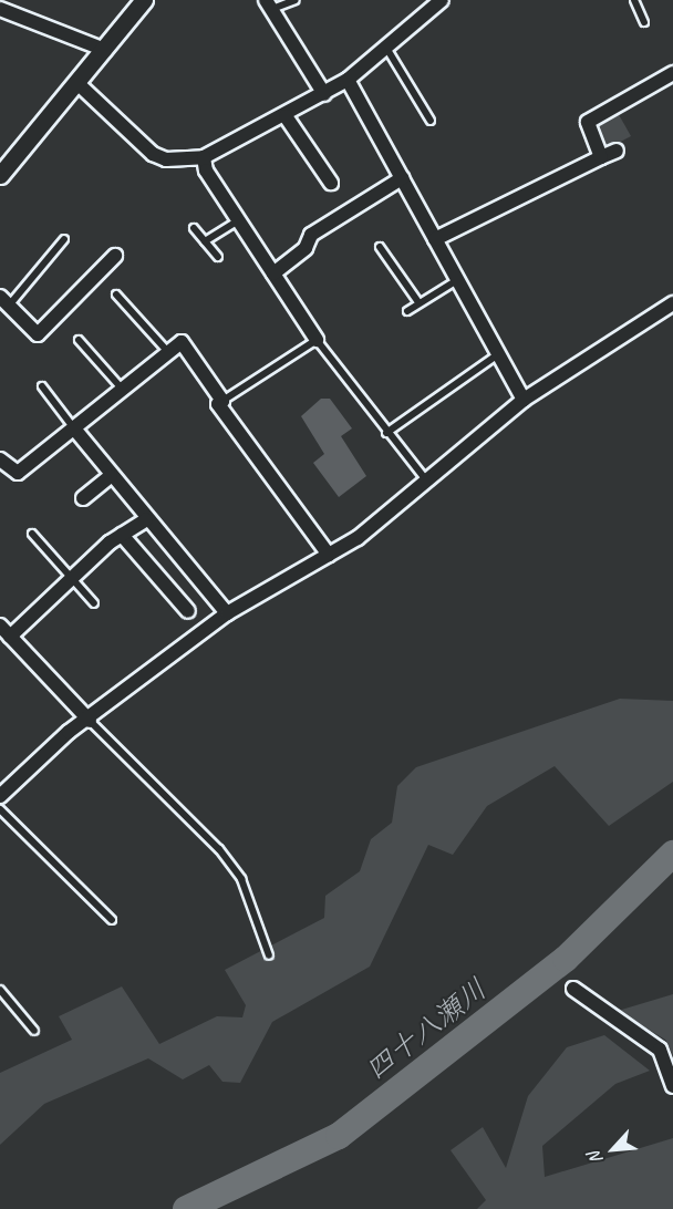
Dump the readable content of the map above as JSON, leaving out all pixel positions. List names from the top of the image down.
{
  "water": ["四十八瀬川"],
  "north": "bottom left"
}
